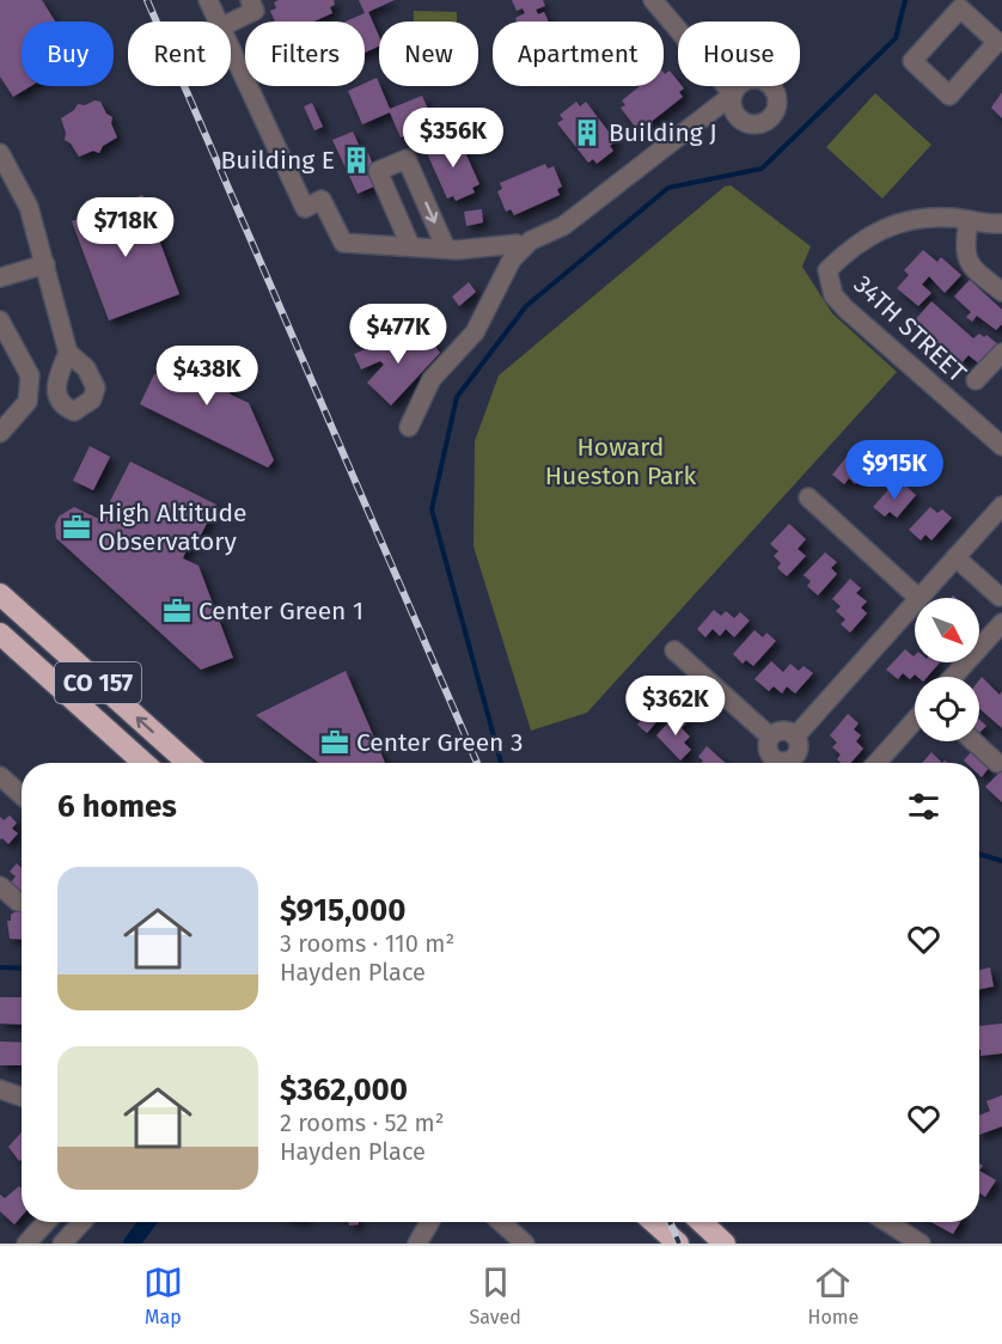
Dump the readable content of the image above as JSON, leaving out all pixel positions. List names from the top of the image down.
{
  "streets": {
    "highway": ["CO 157"],
    "street": ["34TH STREET"]
  },
  "parks": ["Howard Hueston Park"],
  "places": {
    "building": ["Building J", "Building E"],
    "office": ["High Altitude Observatory", "Center Green 1", "Center Green 3"]
  },
  "north": "bottom right",
  "page": {
    "chip": [
      "Buy",
      "Rent",
      "Filters",
      "New",
      "Apartment",
      "House"
    ],
    "price": [
      "$356K",
      "$718K",
      "$477K",
      "$438K",
      "$915K",
      "$362K"
    ],
    "heading": "6 homes",
    "list": [
      {
        "name": "$915,000",
        "note": "3 rooms · 110 m² · Hayden Place"
      },
      {
        "name": "$362,000",
        "note": "2 rooms · 52 m² · Hayden Place"
      }
    ],
    "tabs": ["Map", "Saved", "Home"]
  }
}
